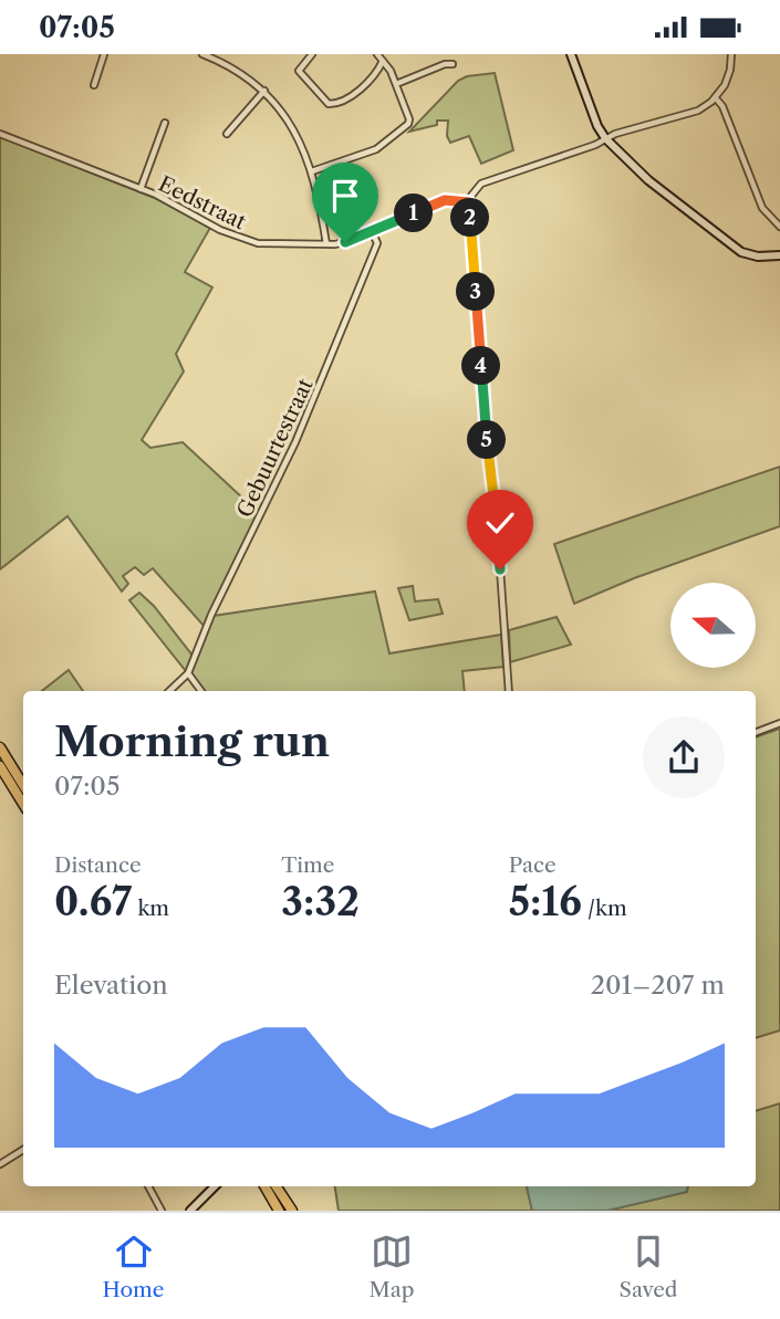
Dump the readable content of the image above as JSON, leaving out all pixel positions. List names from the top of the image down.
{
  "streets": {
    "street": ["Eedstraat", "Gebuurtestraat"]
  },
  "crossings": [
    ["Eedstraat", "Gebuurtestraat"]
  ],
  "north": "left",
  "page": {
    "status": "07:05",
    "pins": [
      "1",
      "2",
      "3",
      "4",
      "5"
    ],
    "heading": ["Morning run", "07:05"],
    "stats": [
      ["Distance", "0.67 km"],
      ["Time", "3:32"],
      ["Pace", "5:16 /km"]
    ],
    "chart": ["Elevation", "201–207 m"],
    "tabs": ["Home", "Map", "Saved"]
  }
}
